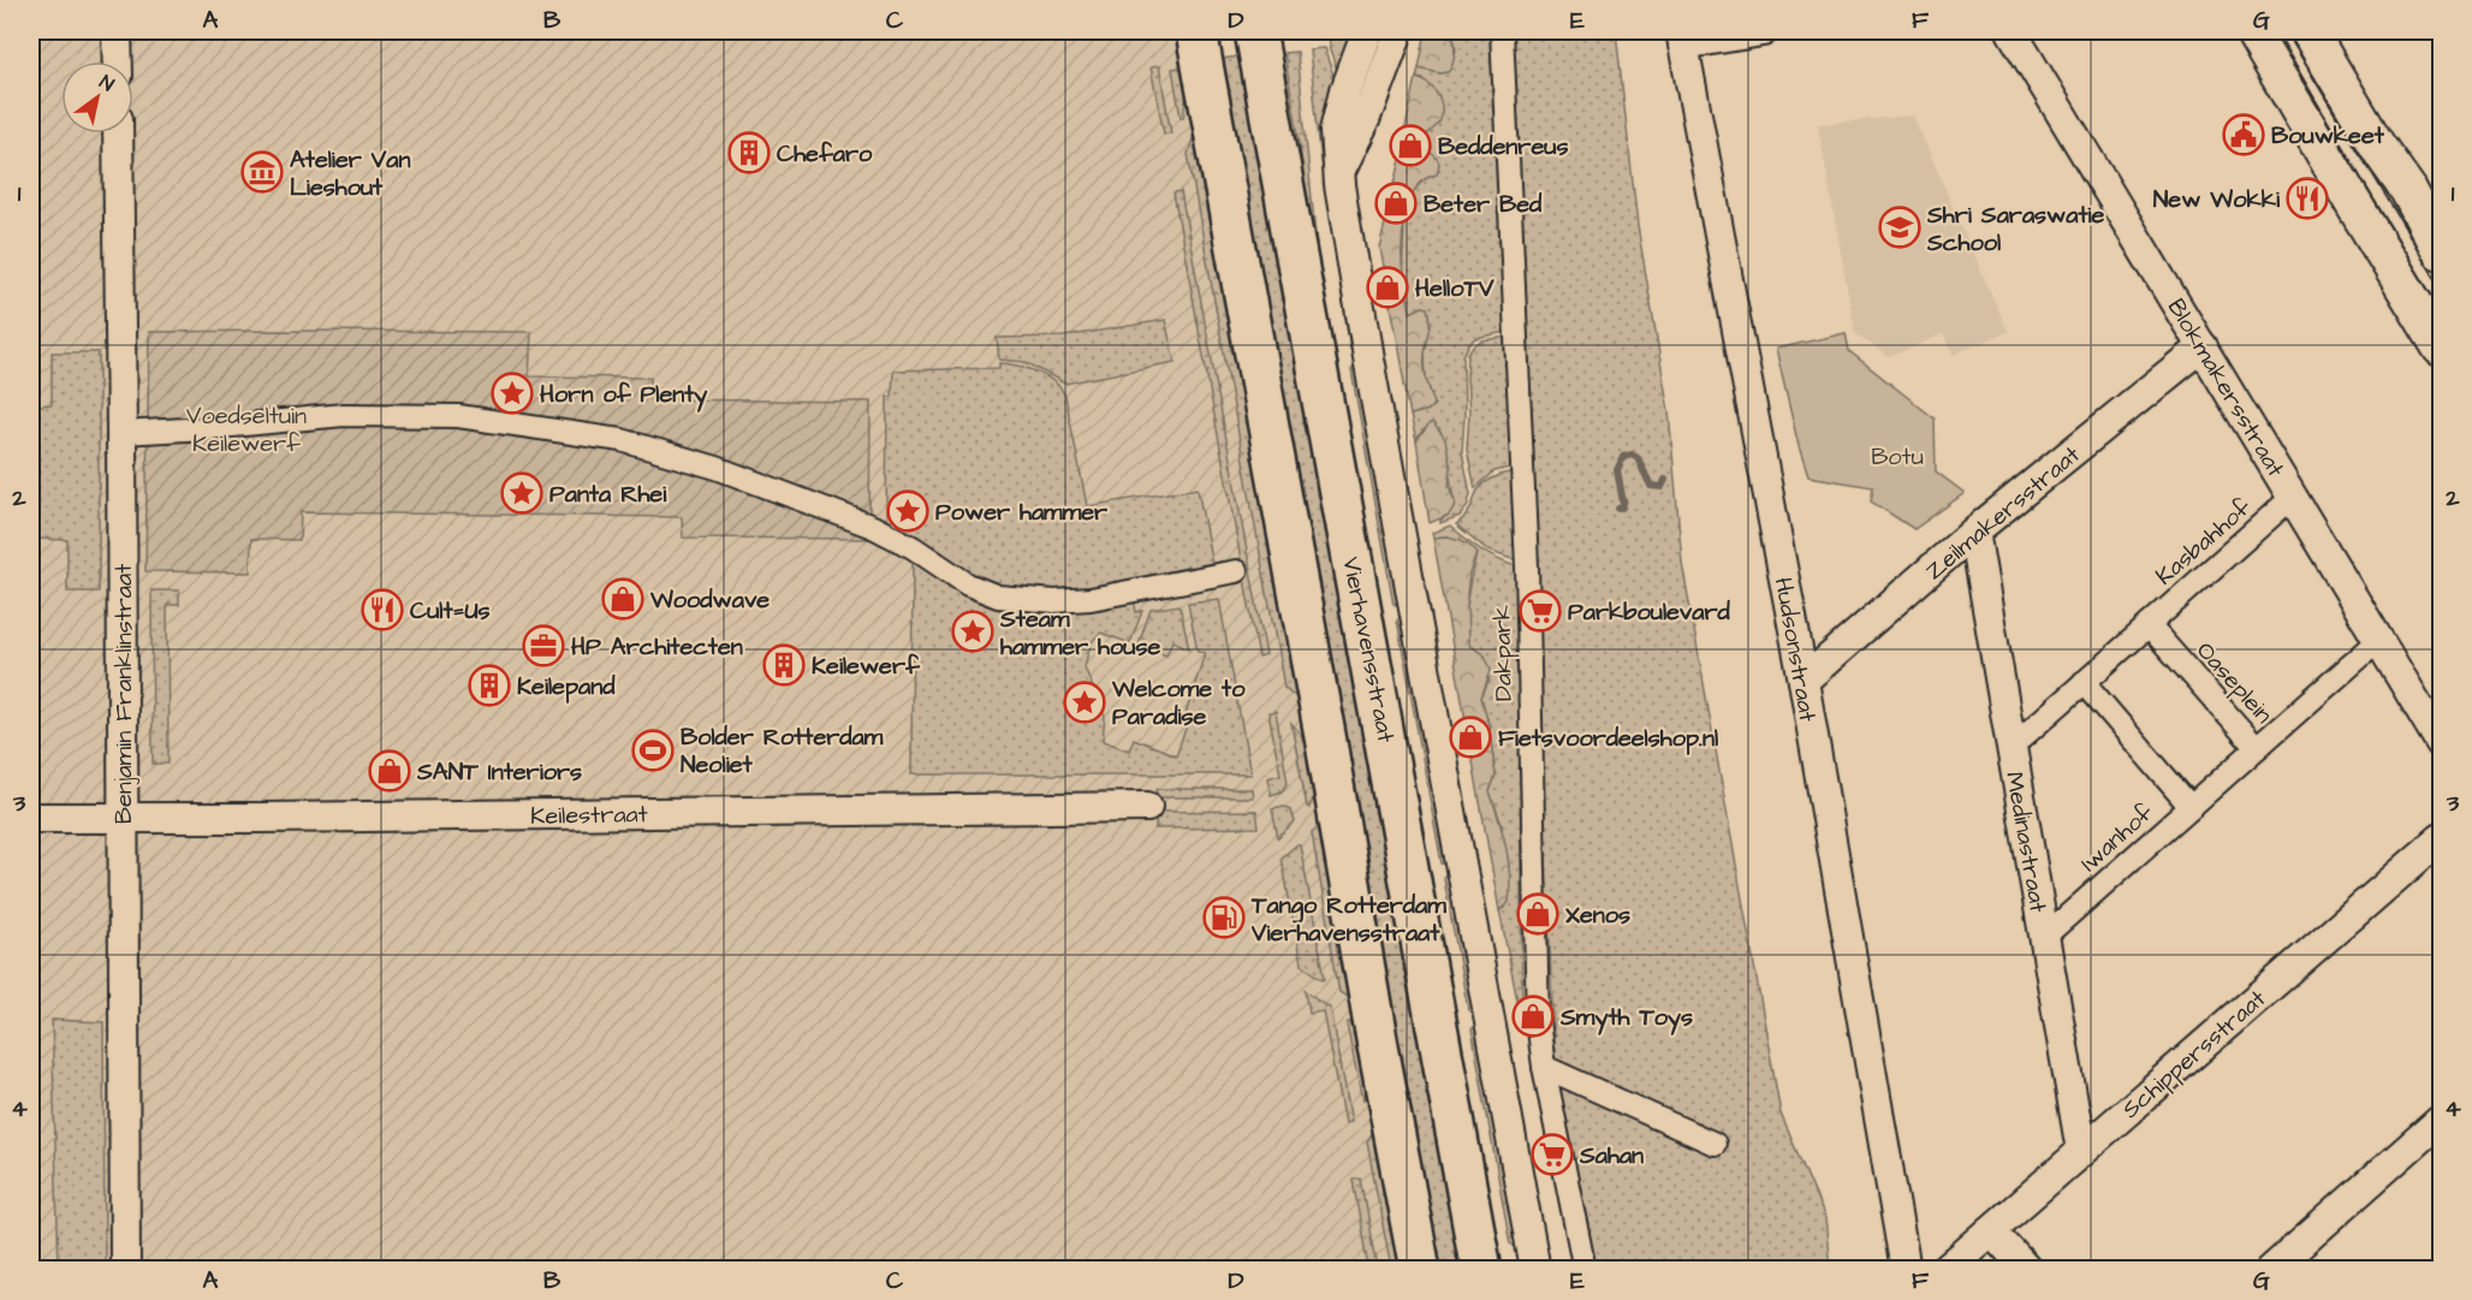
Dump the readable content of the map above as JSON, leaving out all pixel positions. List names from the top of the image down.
{
  "streets": {
    "main road": ["Vierhavensstraat"],
    "street": [
      "Blokmakersstraat",
      "Zeilmakersstraat",
      "Kasbahhof",
      "Hudsonstraat",
      "Dakpark",
      "Oaseplein",
      "Benjamin Franklinstraat",
      "Keilestraat",
      "Iwanhof",
      "Medinastraat",
      "Schippersstraat"
    ]
  },
  "crossings": [
    ["Blokmakersstraat", "Zeilmakersstraat"],
    ["Blokmakersstraat", "Kasbahhof"],
    ["Zeilmakersstraat", "Hudsonstraat"],
    ["Zeilmakersstraat", "Medinastraat"],
    ["Kasbahhof", "Oaseplein"],
    ["Oaseplein", "Iwanhof"],
    ["Benjamin Franklinstraat", "Keilestraat"],
    ["Iwanhof", "Medinastraat"],
    ["Medinastraat", "Schippersstraat"]
  ],
  "parks": ["Voedseltuin Keilewerf", "Botu"],
  "places": {
    "public building": ["Bouwkeet"],
    "shop": [
      "Beddenreus",
      "Beter Bed",
      "HelloTV",
      "Woodwave",
      "Fietsvoordeelshop.nl",
      "SANT Interiors",
      "Xenos",
      "Smyth Toys"
    ],
    "building": ["Chefaro", "Keilewerf", "Keilepand"],
    "museum": ["Atelier Van Lieshout"],
    "restaurant": ["New Wokki", "Cult=Us"],
    "school or university": ["Shri Saraswatie School"],
    "place": [
      "Horn of Plenty",
      "Panta Rhei",
      "Power hammer",
      "Steam hammer house",
      "Welcome to Paradise"
    ],
    "supermarket": ["Parkboulevard", "Sahan"],
    "office": ["HP Architecten"],
    "sports": ["Bolder Rotterdam Neoliet"],
    "fuel station": ["Tango Rotterdam Vierhavensstraat"]
  },
  "north": "top right",
  "grid": {
    "columns": [
      "A",
      "B",
      "C",
      "D",
      "E",
      "F",
      "G"
    ],
    "rows": [
      "1",
      "2",
      "3",
      "4"
    ]
  }
}
